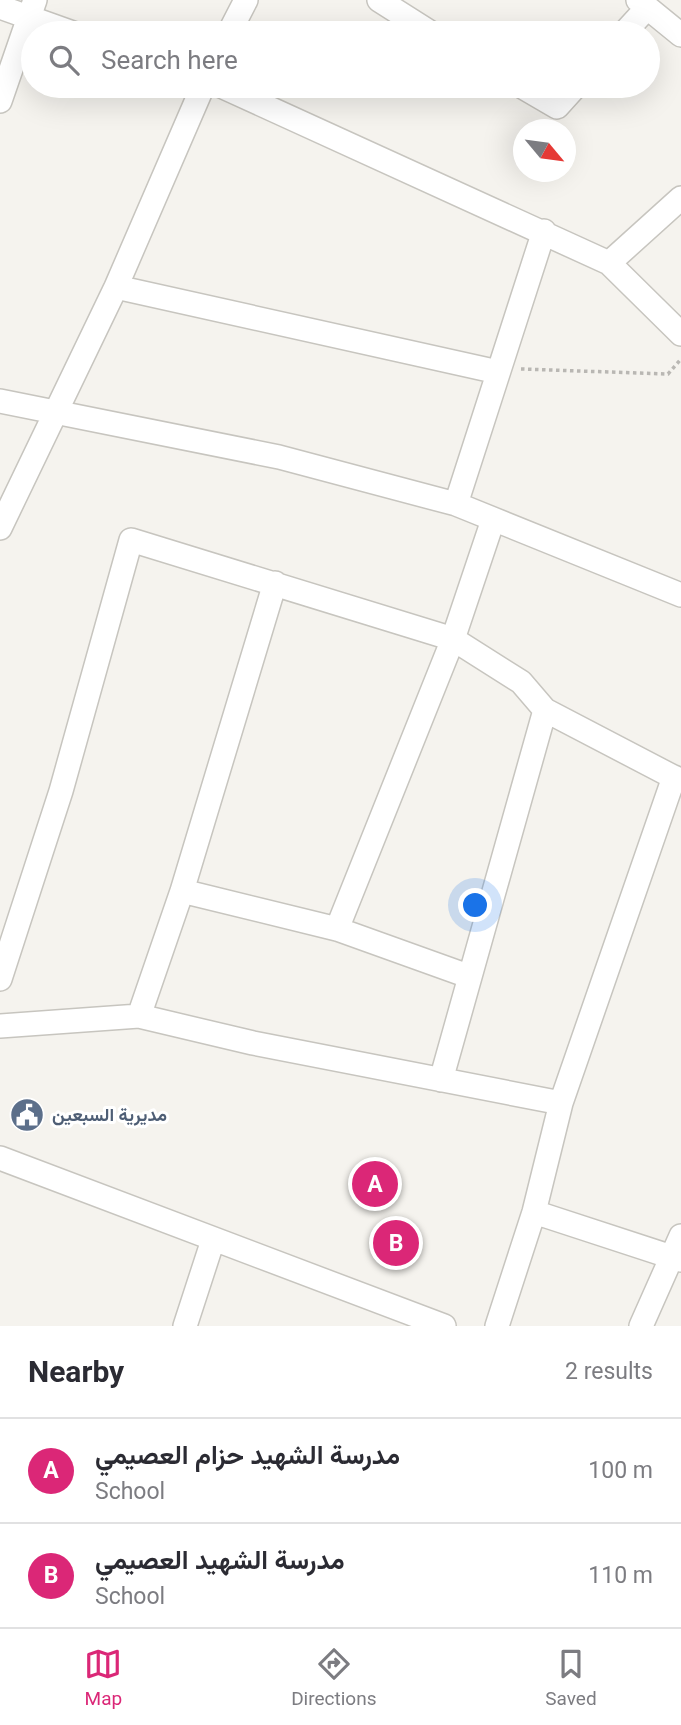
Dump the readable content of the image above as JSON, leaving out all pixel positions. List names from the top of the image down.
{
  "places": {
    "public building": ["مديرية السبعين"]
  },
  "north": "bottom right",
  "page": {
    "search": "Search here",
    "pins": ["A", "B"],
    "heading": ["Nearby", "2 results"],
    "list": [
      {
        "mark": "A",
        "name": "مدرسة الشهيد حزام العصيمي",
        "note": "School",
        "value": "100 m"
      },
      {
        "mark": "B",
        "name": "مدرسة الشهيد العصيمي",
        "note": "School",
        "value": "110 m"
      }
    ],
    "nav": ["Map", "Directions", "Saved"]
  }
}
